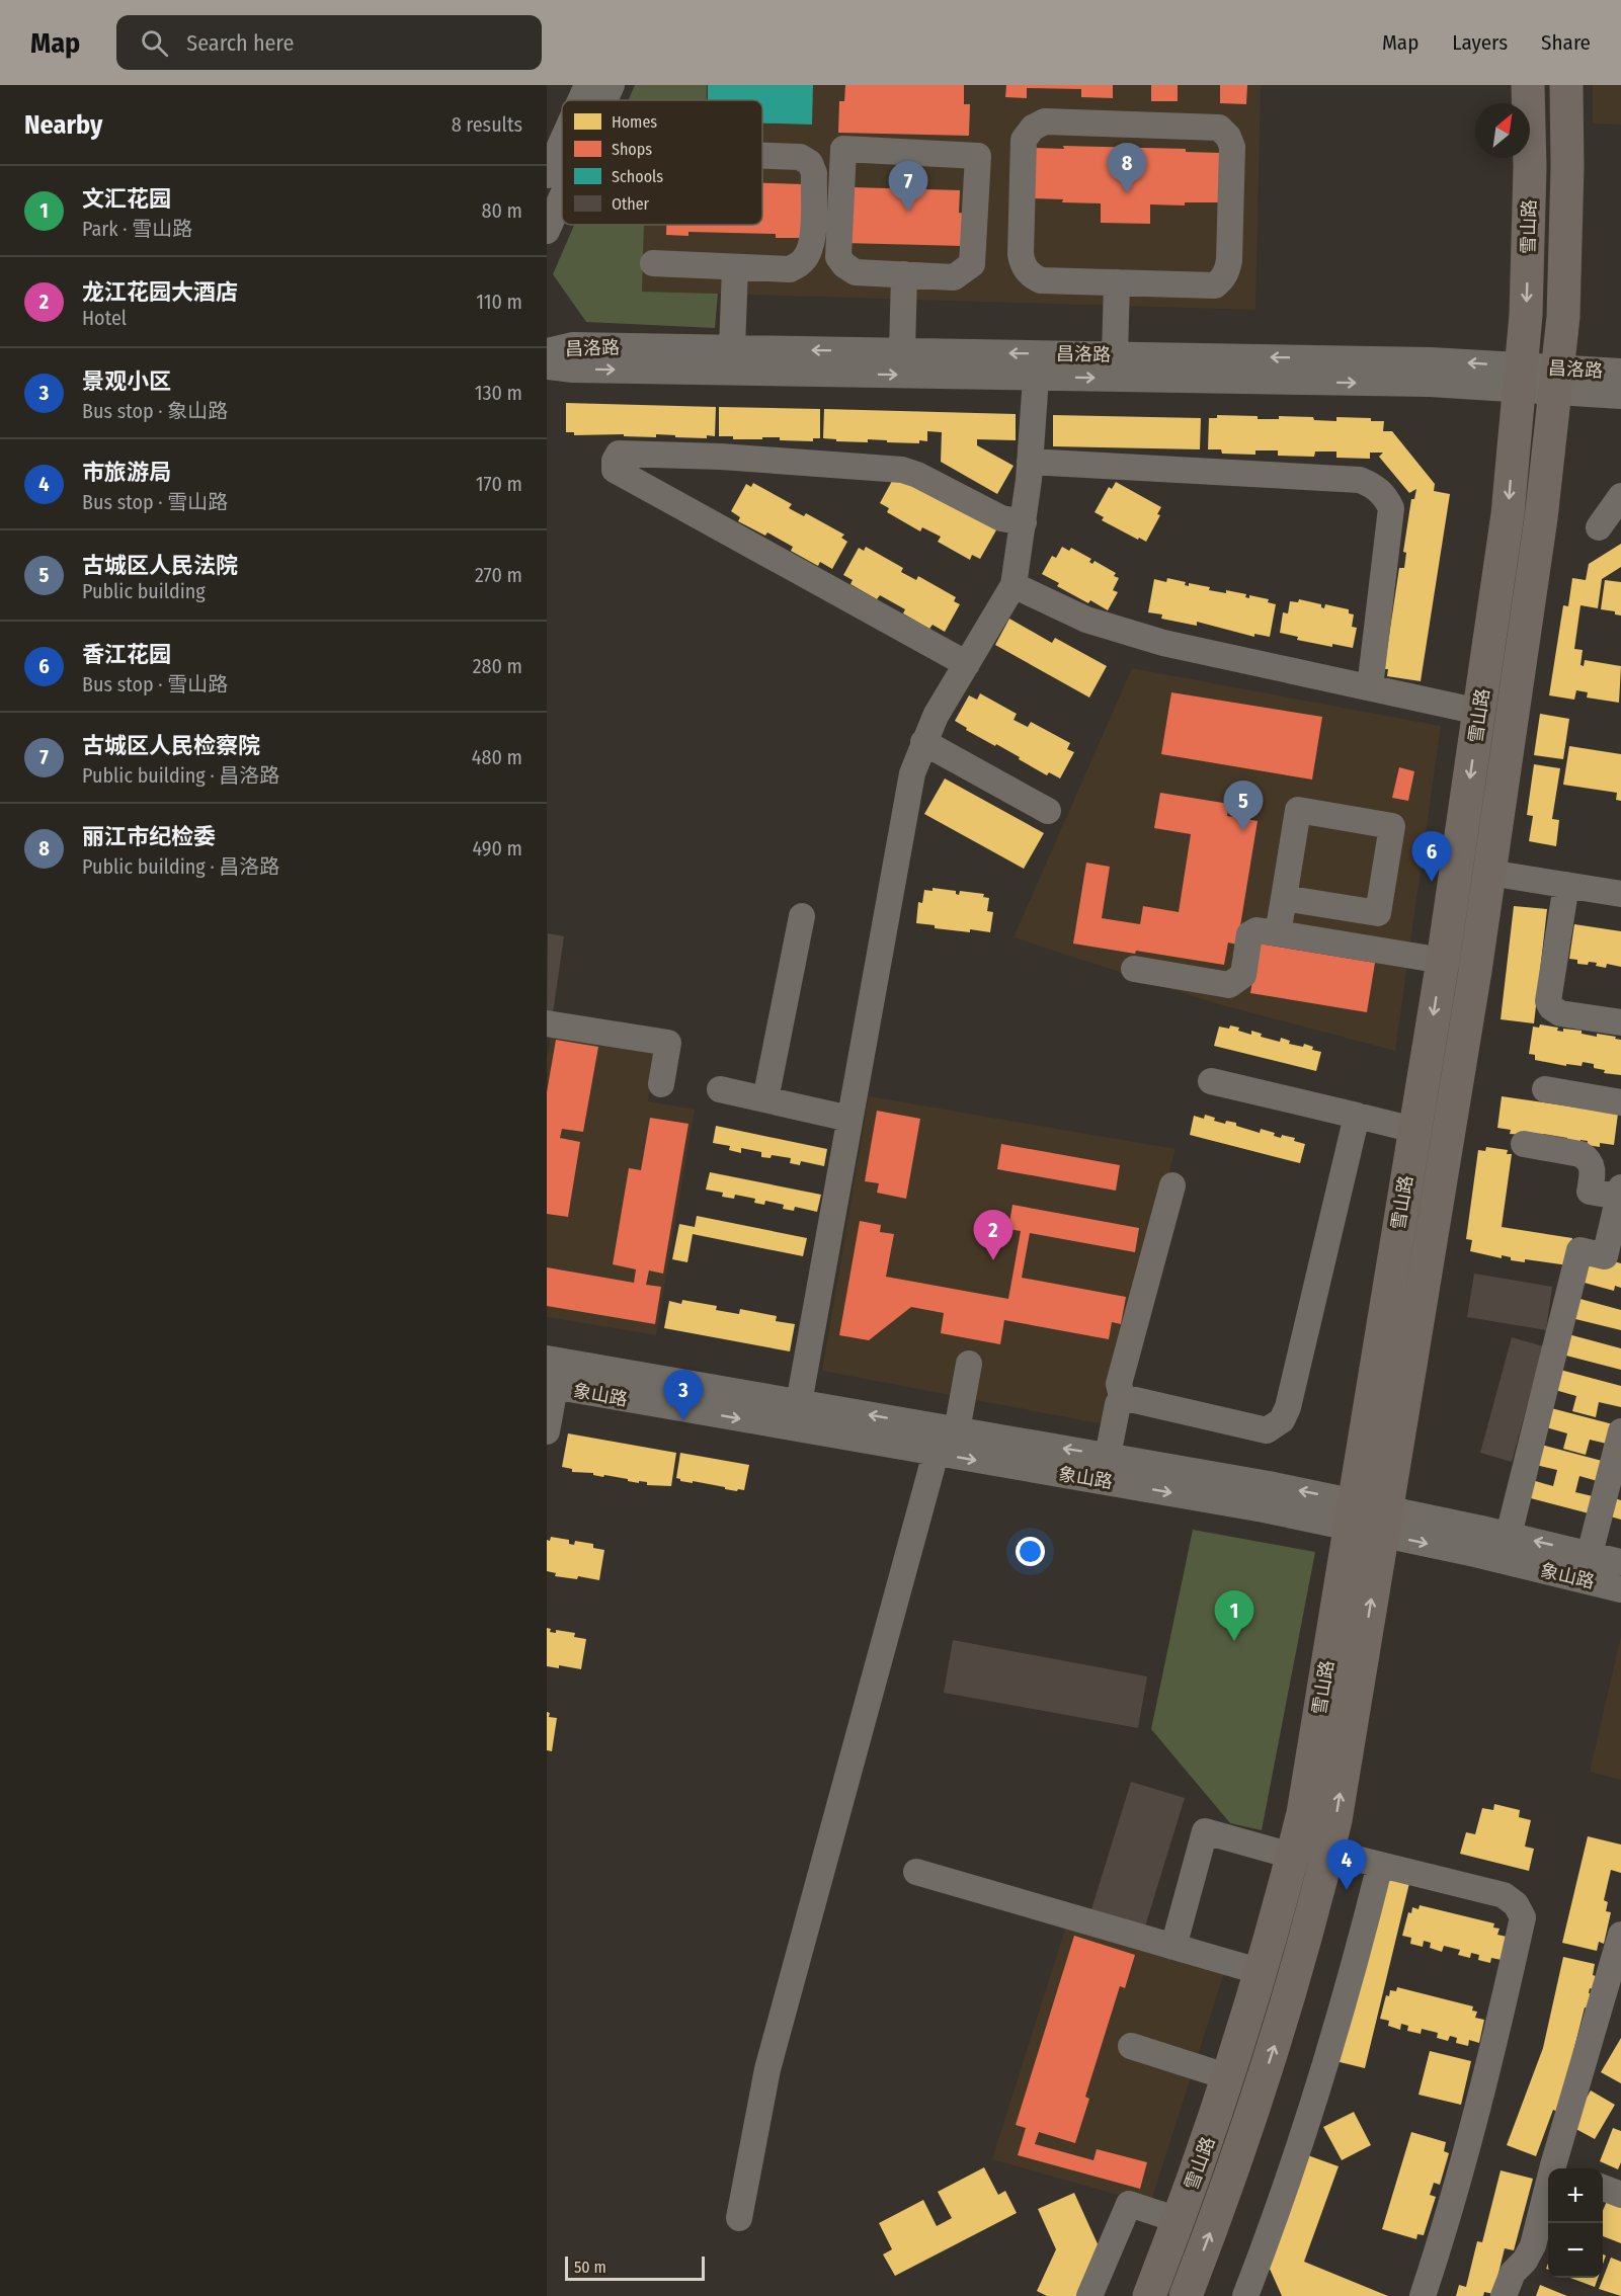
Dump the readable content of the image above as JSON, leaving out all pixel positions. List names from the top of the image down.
{
  "streets": {
    "main road": ["雪山路"],
    "street": ["昌洛路", "象山路"]
  },
  "crossings": [
    ["雪山路", "昌洛路"],
    ["雪山路", "象山路"]
  ],
  "legend": [
    "Homes",
    "Shops",
    "Schools",
    "Other"
  ],
  "scale_bar": "50 m",
  "north": "top right",
  "page": {
    "header": "Map",
    "search": "Search here",
    "nav": ["Map", "Layers", "Share"],
    "heading": ["Nearby", "8 results"],
    "pins": [
      "8",
      "7",
      "5",
      "6",
      "2",
      "3",
      "1",
      "4"
    ],
    "list": [
      {
        "mark": "1",
        "name": "文汇花园",
        "note": "Park · 雪山路",
        "value": "80 m"
      },
      {
        "mark": "2",
        "name": "龙江花园大酒店",
        "note": "Hotel",
        "value": "110 m"
      },
      {
        "mark": "3",
        "name": "景观小区",
        "note": "Bus stop · 象山路",
        "value": "130 m"
      },
      {
        "mark": "4",
        "name": "市旅游局",
        "note": "Bus stop · 雪山路",
        "value": "170 m"
      },
      {
        "mark": "5",
        "name": "古城区人民法院",
        "note": "Public building",
        "value": "270 m"
      },
      {
        "mark": "6",
        "name": "香江花园",
        "note": "Bus stop · 雪山路",
        "value": "280 m"
      },
      {
        "mark": "7",
        "name": "古城区人民检察院",
        "note": "Public building · 昌洛路",
        "value": "480 m"
      },
      {
        "mark": "8",
        "name": "丽江市纪检委",
        "note": "Public building · 昌洛路",
        "value": "490 m"
      }
    ],
    "map_buttons": ["+", "−"],
    "scale": "50 m"
  }
}
